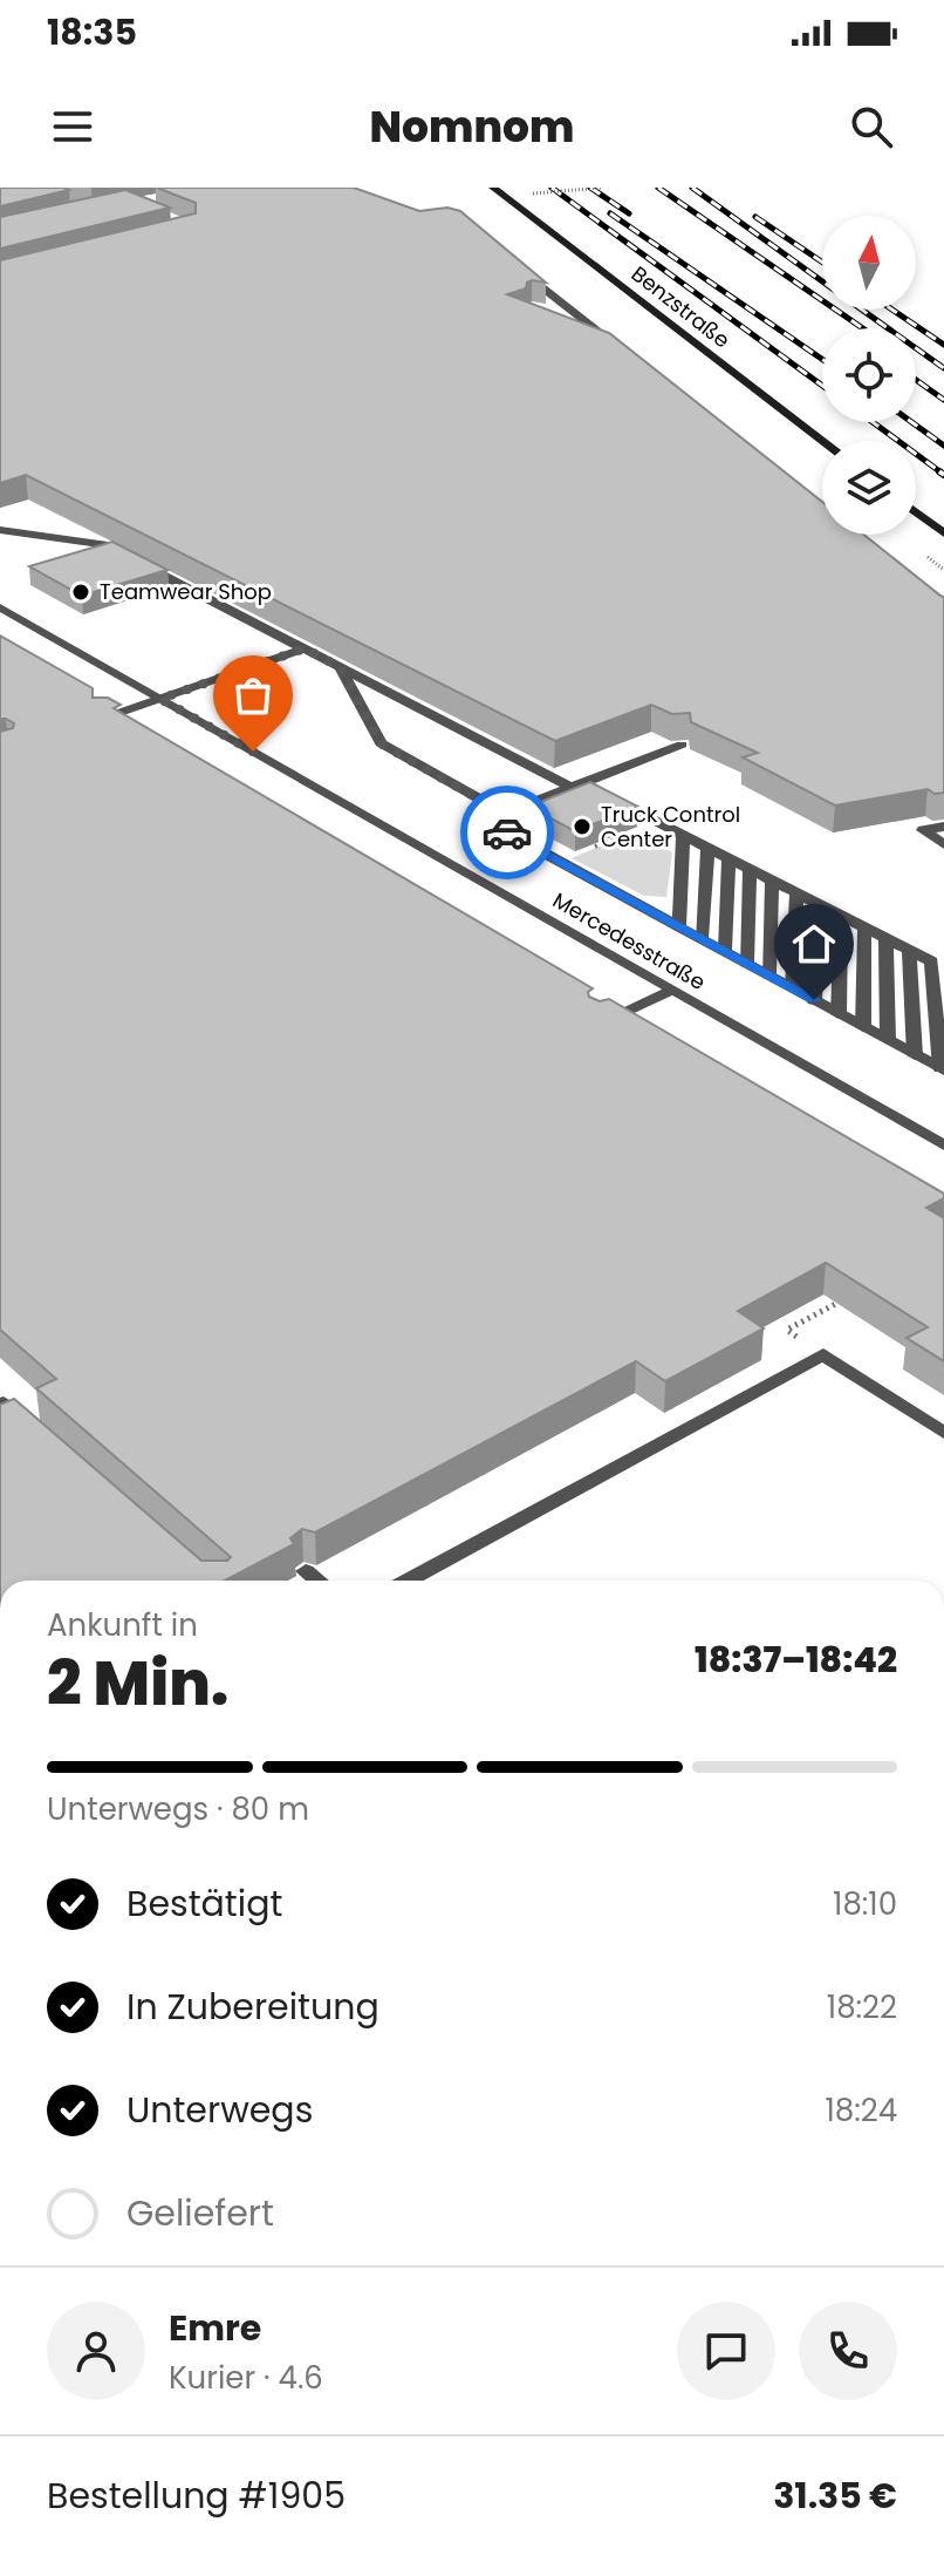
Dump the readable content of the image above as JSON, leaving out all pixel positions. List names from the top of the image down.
{
  "streets": {
    "main road": ["Benzstraße"],
    "street": ["Mercedesstraße"]
  },
  "places": ["Teamwear Shop", "Truck Control Center"],
  "north": "top",
  "page": {
    "status": "18:35",
    "header": "Nomnom",
    "heading": ["2 Min.", "Ankunft in", "18:37–18:42"],
    "panel": [
      "Emre",
      "Kurier · 4.6",
      "Bestellung #1905",
      "31.35 €"
    ],
    "bar": "Unterwegs · 80 m",
    "list": [
      ["Bestätigt", "18:10"],
      ["In Zubereitung", "18:22"],
      ["Unterwegs", "18:24"],
      "Geliefert"
    ]
  }
}
